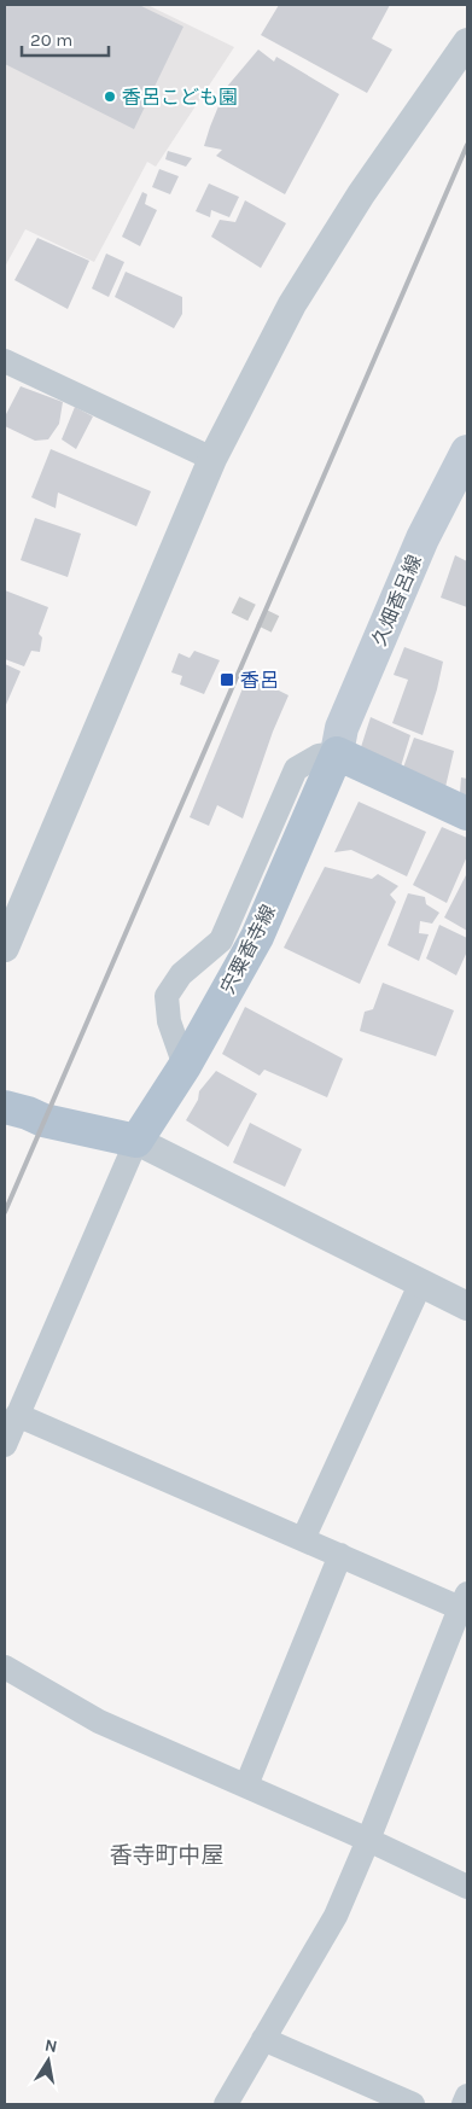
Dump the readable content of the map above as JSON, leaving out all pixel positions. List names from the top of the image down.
{
  "streets": {
    "main road": ["久畑香呂線", "宍粟香寺線"]
  },
  "crossings": [
    ["久畑香呂線", "宍粟香寺線"]
  ],
  "districts": ["香寺町中屋"],
  "places": {
    "other": ["香呂こども園"],
    "transit": ["香呂"]
  },
  "scale_bar": "20 m",
  "north": "top"
}
